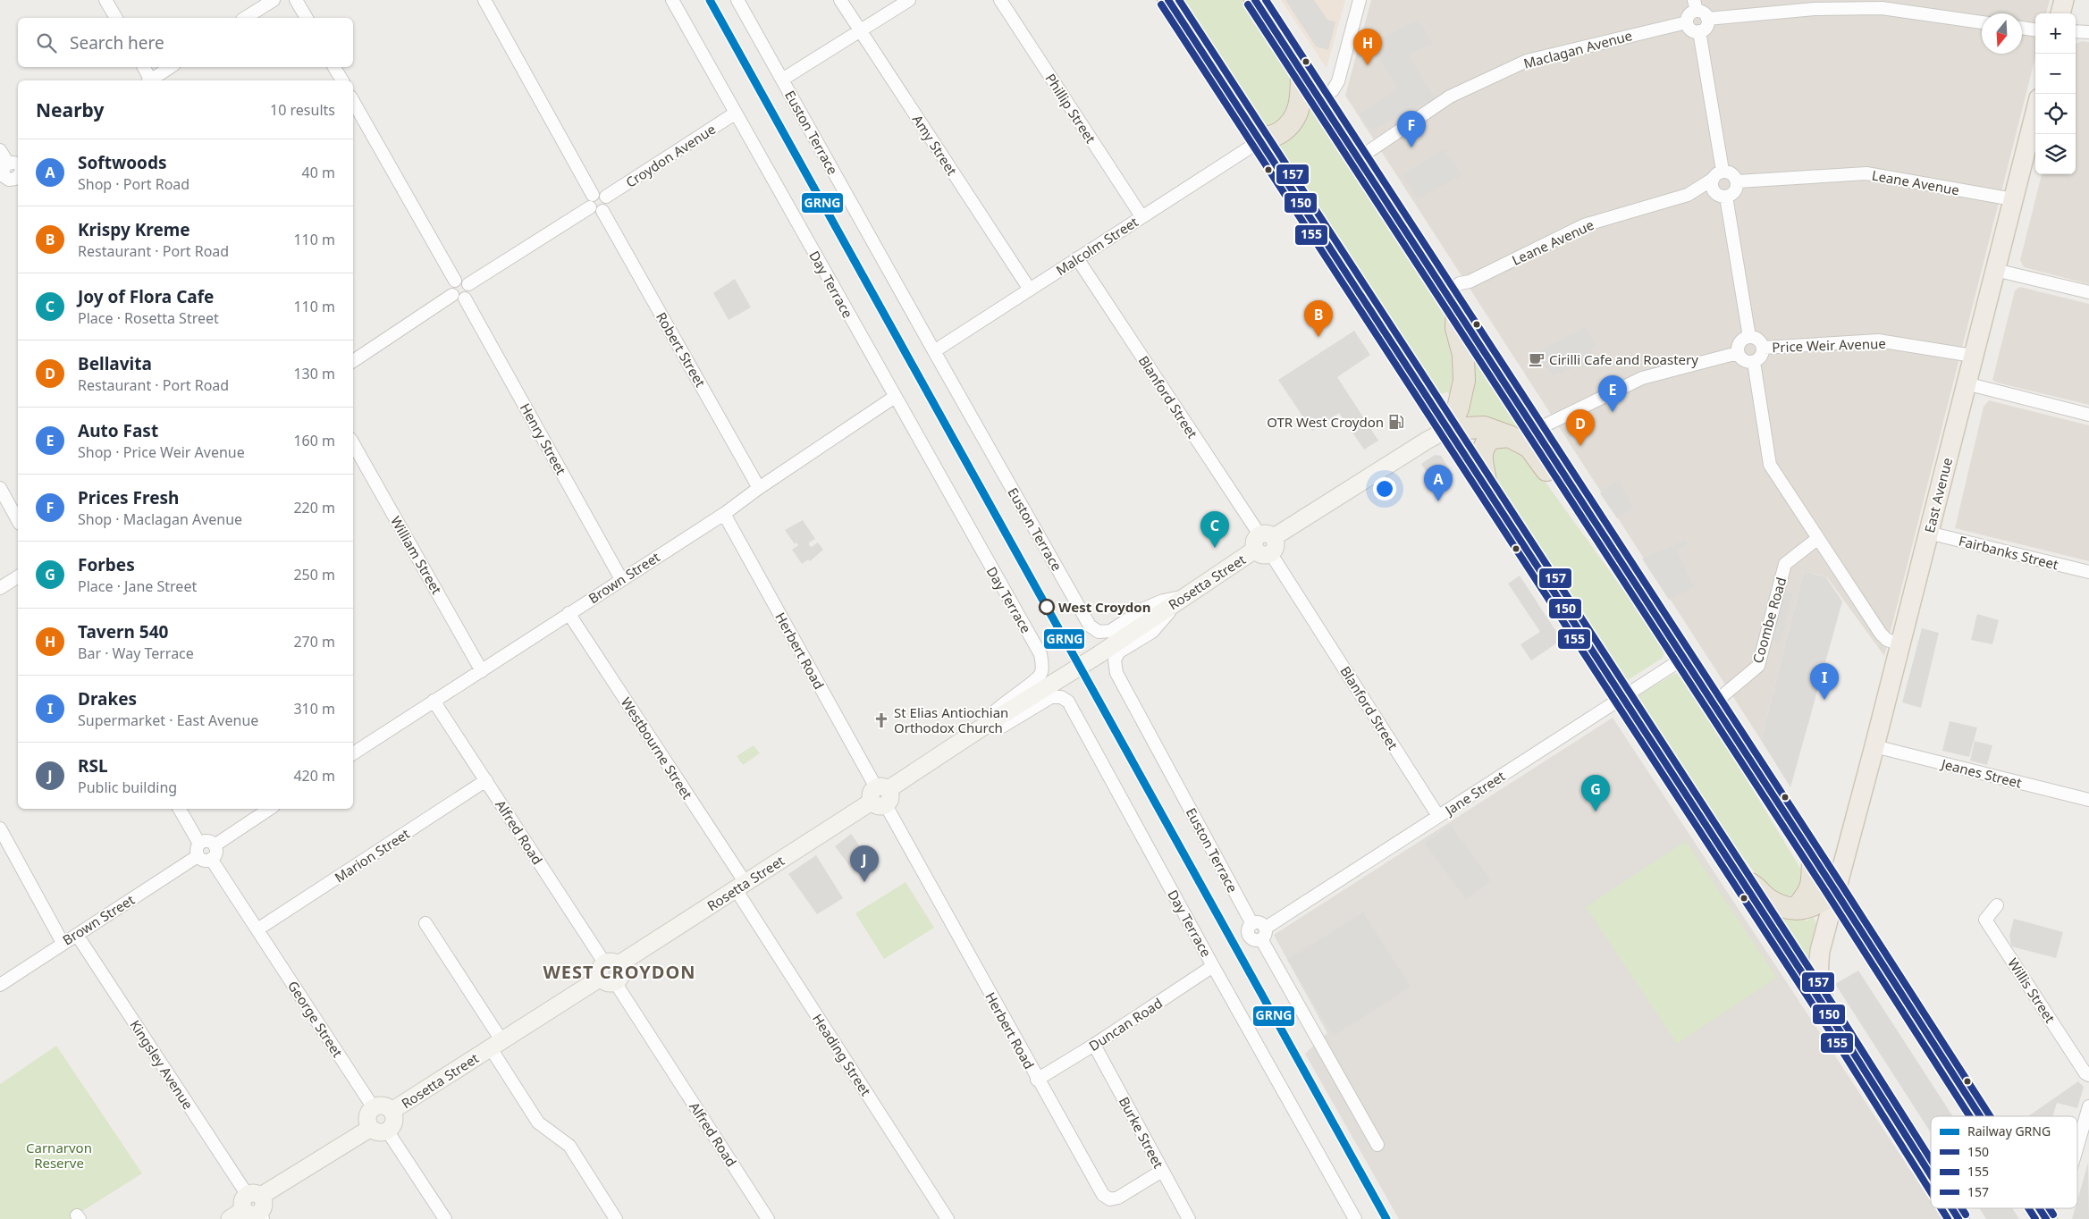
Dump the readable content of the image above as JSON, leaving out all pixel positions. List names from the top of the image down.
{
  "streets": {
    "main road": ["East Avenue"],
    "street": [
      "Maclagan Avenue",
      "Phillip Street",
      "Euston Terrace",
      "Amy Street",
      "Croydon Avenue",
      "Leane Avenue",
      "Malcolm Street",
      "Day Terrace",
      "Price Weir Avenue",
      "Robert Street",
      "Blanford Street",
      "Henry Street",
      "Fairbanks Street",
      "William Street",
      "Brown Street",
      "Rosetta Street",
      "Coombe Road",
      "Herbert Road",
      "Westbourne Street",
      "Jeanes Street",
      "Jane Street",
      "Alfred Road",
      "Marion Street",
      "Willis Street",
      "George Street",
      "Duncan Road",
      "Heading Street",
      "Kingsley Avenue",
      "Burke Street"
    ]
  },
  "crossings": [
    ["Phillip Street", "Malcolm Street"],
    ["Euston Terrace", "Malcolm Street"],
    ["Euston Terrace", "Rosetta Street"],
    ["Euston Terrace", "Jane Street"],
    ["Amy Street", "Malcolm Street"],
    ["Croydon Avenue", "Day Terrace"],
    ["Croydon Avenue", "Robert Street"],
    ["Leane Avenue", "East Avenue"],
    ["Malcolm Street", "Blanford Street"],
    ["Day Terrace", "Brown Street"],
    ["Day Terrace", "Rosetta Street"],
    ["Day Terrace", "Duncan Road"],
    ["Price Weir Avenue", "East Avenue"],
    ["Robert Street", "Brown Street"],
    ["Blanford Street", "Rosetta Street"],
    ["Blanford Street", "Jane Street"],
    ["Henry Street", "Brown Street"],
    ["East Avenue", "Fairbanks Street"],
    ["East Avenue", "Jeanes Street"],
    ["William Street", "Brown Street"],
    ["Brown Street", "Herbert Road"],
    ["Brown Street", "Westbourne Street"],
    ["Brown Street", "Alfred Road"],
    ["Brown Street", "George Street"],
    ["Brown Street", "Kingsley Avenue"],
    ["Rosetta Street", "Herbert Road"],
    ["Rosetta Street", "Westbourne Street"],
    ["Rosetta Street", "Alfred Road"],
    ["Rosetta Street", "George Street"],
    ["Rosetta Street", "Heading Street"],
    ["Herbert Road", "Duncan Road"],
    ["Herbert Road", "Burke Street"],
    ["Westbourne Street", "Heading Street"],
    ["Alfred Road", "Marion Street"],
    ["Marion Street", "George Street"],
    ["Duncan Road", "Burke Street"]
  ],
  "districts": ["WEST CROYDON"],
  "parks": ["Carnarvon Reserve"],
  "places": {
    "cafe": ["Cirilli Cafe and Roastery"],
    "fuel station": ["OTR West Croydon"],
    "other": ["West Croydon"],
    "church": ["St Elias Antiochian Orthodox Church"]
  },
  "lines": [
    "rail line GRNG",
    "transit line 150",
    "transit line 157",
    "transit line 155"
  ],
  "legend": [
    "Railway GRNG",
    "150",
    "155",
    "157"
  ],
  "north": "bottom",
  "page": {
    "map_buttons": ["+", "−"],
    "search": "Search here",
    "pins": [
      "H",
      "F",
      "B",
      "E",
      "D",
      "A",
      "C",
      "I",
      "G",
      "J"
    ],
    "heading": ["Nearby", "10 results"],
    "list": [
      {
        "mark": "A",
        "name": "Softwoods",
        "note": "Shop · Port Road",
        "value": "40 m"
      },
      {
        "mark": "B",
        "name": "Krispy Kreme",
        "note": "Restaurant · Port Road",
        "value": "110 m"
      },
      {
        "mark": "C",
        "name": "Joy of Flora Cafe",
        "note": "Place · Rosetta Street",
        "value": "110 m"
      },
      {
        "mark": "D",
        "name": "Bellavita",
        "note": "Restaurant · Port Road",
        "value": "130 m"
      },
      {
        "mark": "E",
        "name": "Auto Fast",
        "note": "Shop · Price Weir Avenue",
        "value": "160 m"
      },
      {
        "mark": "F",
        "name": "Prices Fresh",
        "note": "Shop · Maclagan Avenue",
        "value": "220 m"
      },
      {
        "mark": "G",
        "name": "Forbes",
        "note": "Place · Jane Street",
        "value": "250 m"
      },
      {
        "mark": "H",
        "name": "Tavern 540",
        "note": "Bar · Way Terrace",
        "value": "270 m"
      },
      {
        "mark": "I",
        "name": "Drakes",
        "note": "Supermarket · East Avenue",
        "value": "310 m"
      },
      {
        "mark": "J",
        "name": "RSL",
        "note": "Public building",
        "value": "420 m"
      }
    ]
  }
}
